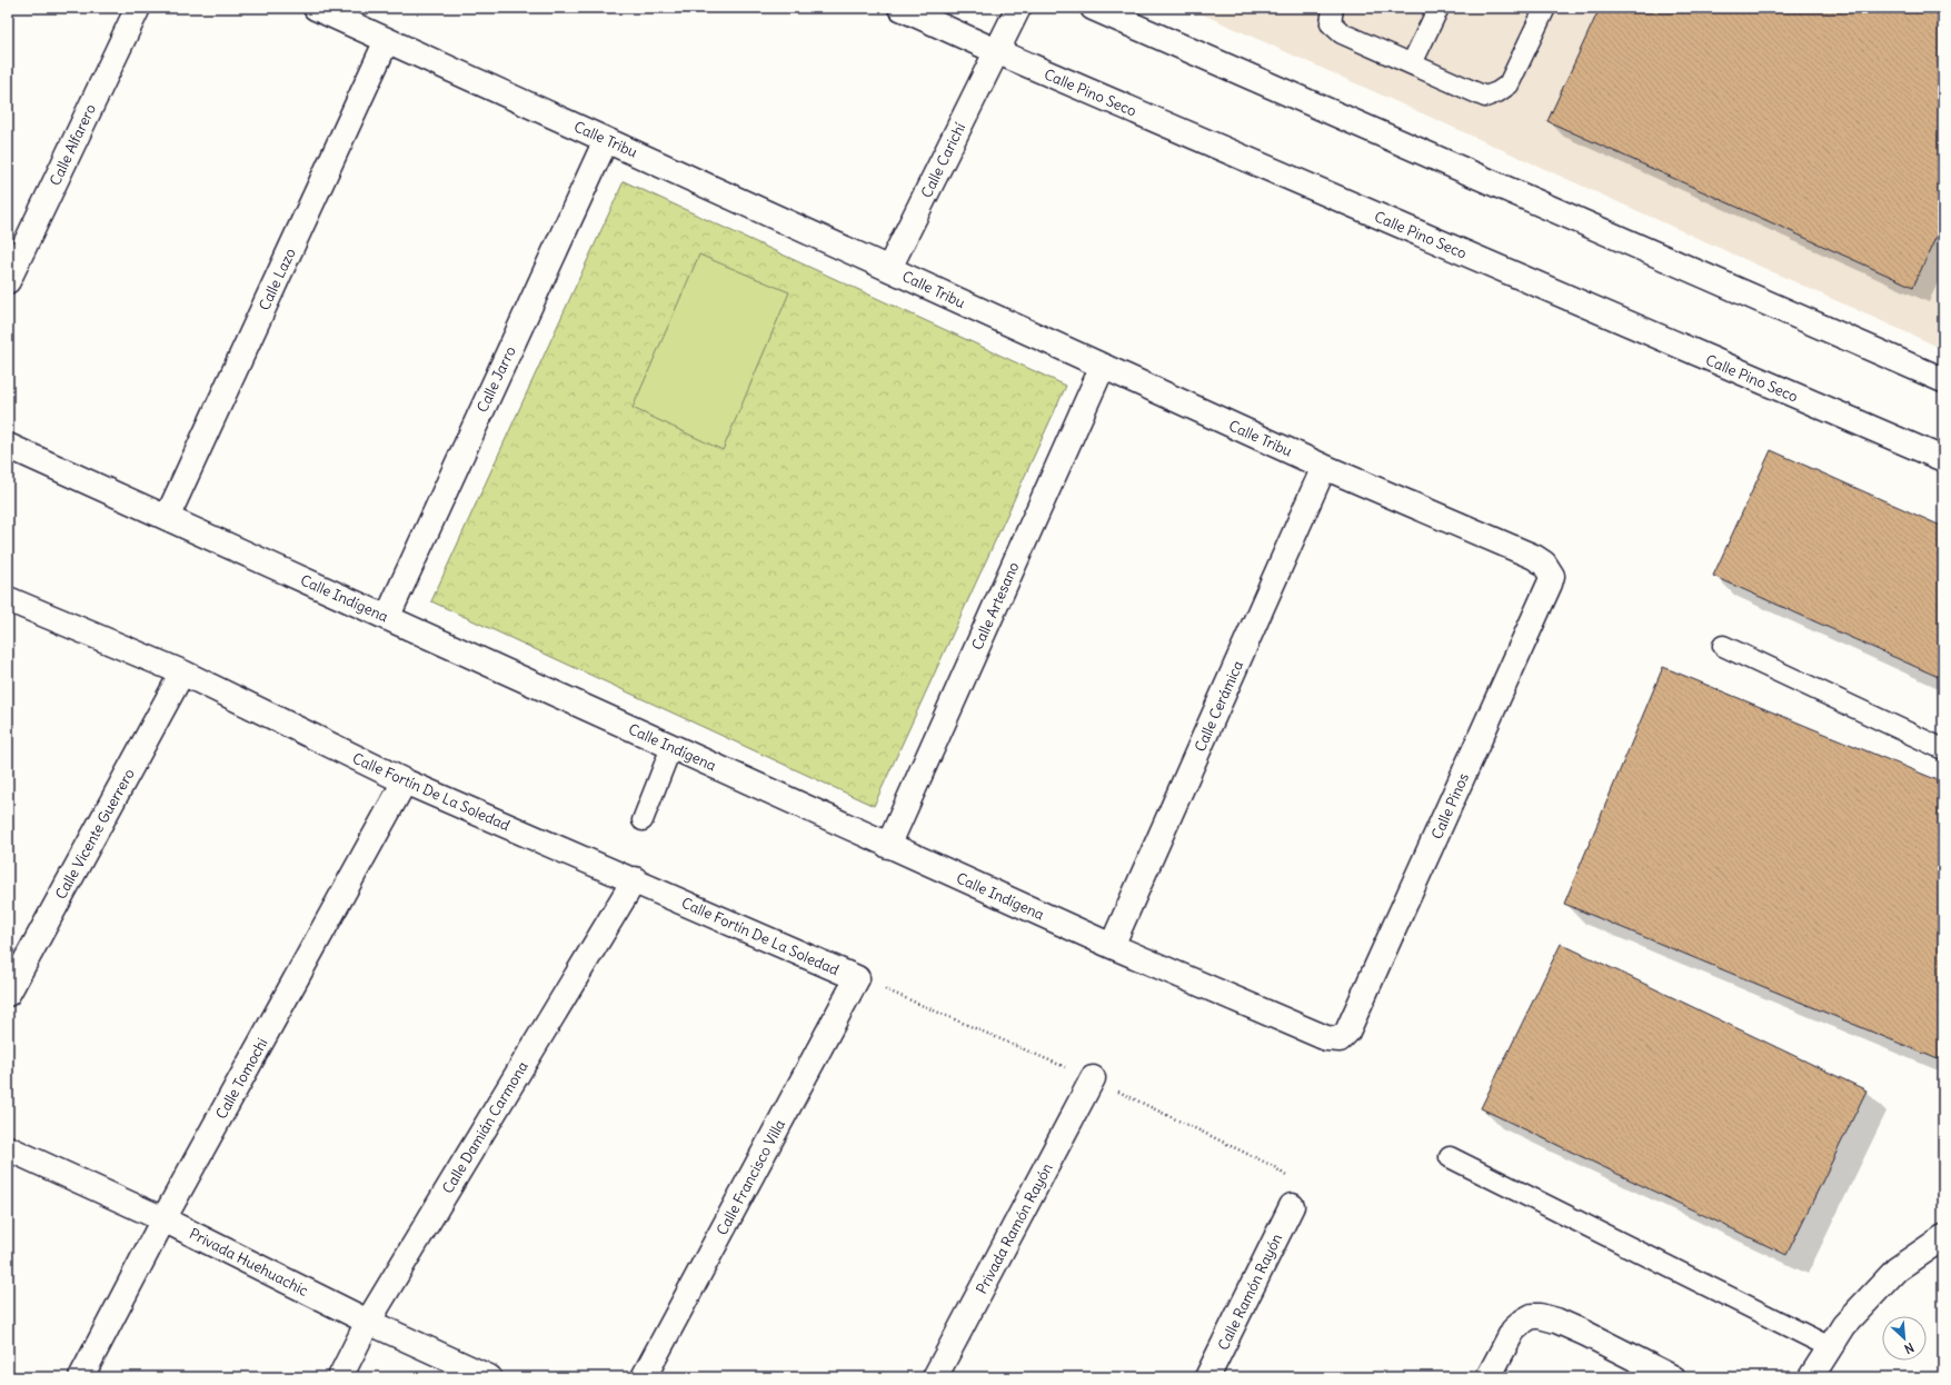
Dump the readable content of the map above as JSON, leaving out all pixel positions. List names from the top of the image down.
{
  "streets": {
    "street": [
      "Calle Pino Seco",
      "Calle Tribu",
      "Calle Alfarero",
      "Calle Carichí",
      "Calle Lazo",
      "Calle Jarro",
      "Calle Indígena",
      "Calle Artesano",
      "Calle Cerámica",
      "Calle Fortín De La Soledad",
      "Calle Pinos",
      "Calle Vicente Guerrero",
      "Calle Tomochi",
      "Calle Damián Carmona",
      "Calle Francisco Villa",
      "Privada Ramón Rayón",
      "Privada Huehuachic",
      "Calle Ramón Rayón"
    ]
  },
  "crossings": [
    ["Calle Pino Seco", "Calle Carichí"],
    ["Calle Tribu", "Calle Carichí"],
    ["Calle Tribu", "Calle Lazo"],
    ["Calle Tribu", "Calle Jarro"],
    ["Calle Tribu", "Calle Artesano"],
    ["Calle Tribu", "Calle Cerámica"],
    ["Calle Tribu", "Calle Pinos"],
    ["Calle Lazo", "Calle Indígena"],
    ["Calle Jarro", "Calle Indígena"],
    ["Calle Indígena", "Calle Artesano"],
    ["Calle Indígena", "Calle Cerámica"],
    ["Calle Indígena", "Calle Pinos"],
    ["Calle Fortín De La Soledad", "Calle Vicente Guerrero"],
    ["Calle Fortín De La Soledad", "Calle Tomochi"],
    ["Calle Fortín De La Soledad", "Calle Damián Carmona"],
    ["Calle Fortín De La Soledad", "Calle Francisco Villa"],
    ["Calle Tomochi", "Privada Huehuachic"],
    ["Calle Damián Carmona", "Privada Huehuachic"]
  ],
  "north": "bottom right"
}
